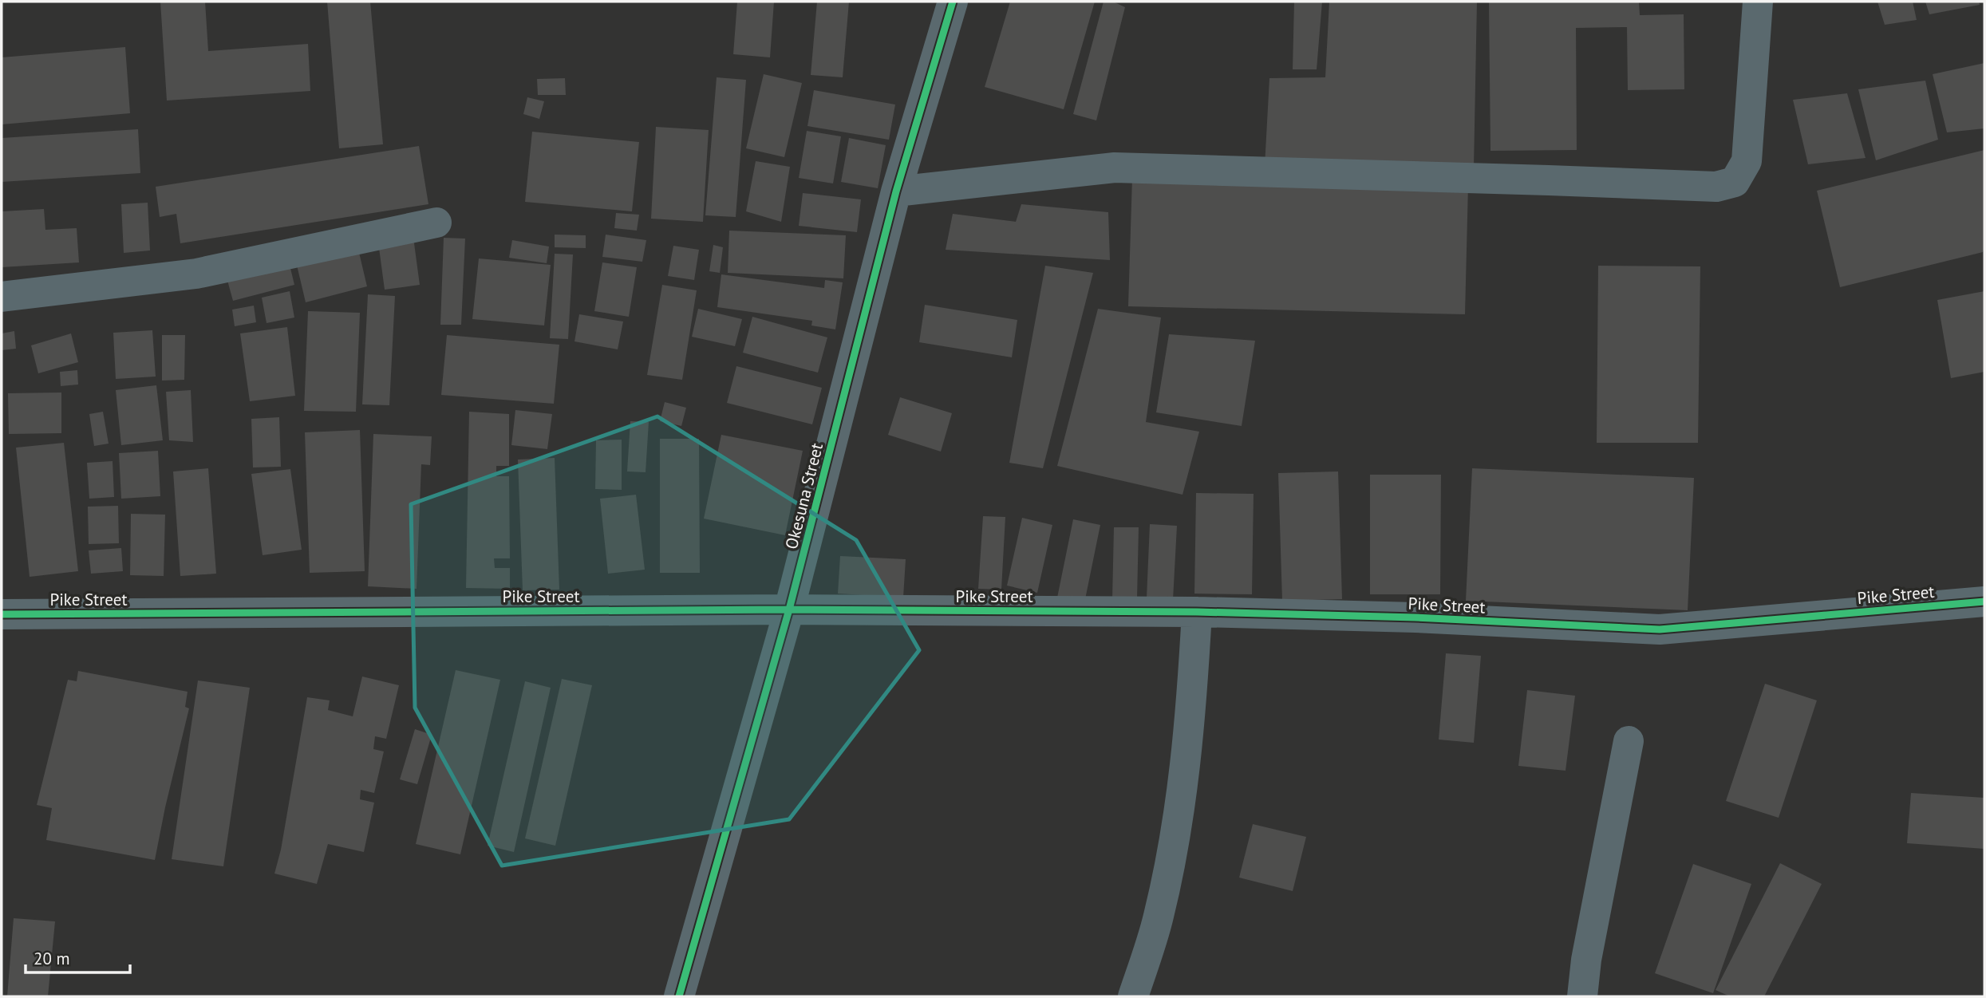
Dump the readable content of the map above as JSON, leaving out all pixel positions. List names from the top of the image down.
{
  "streets": {
    "street": ["Okesuna Street", "Pike Street"]
  },
  "crossings": [
    ["Okesuna Street", "Pike Street"]
  ],
  "scale_bar": "20 m"
}
